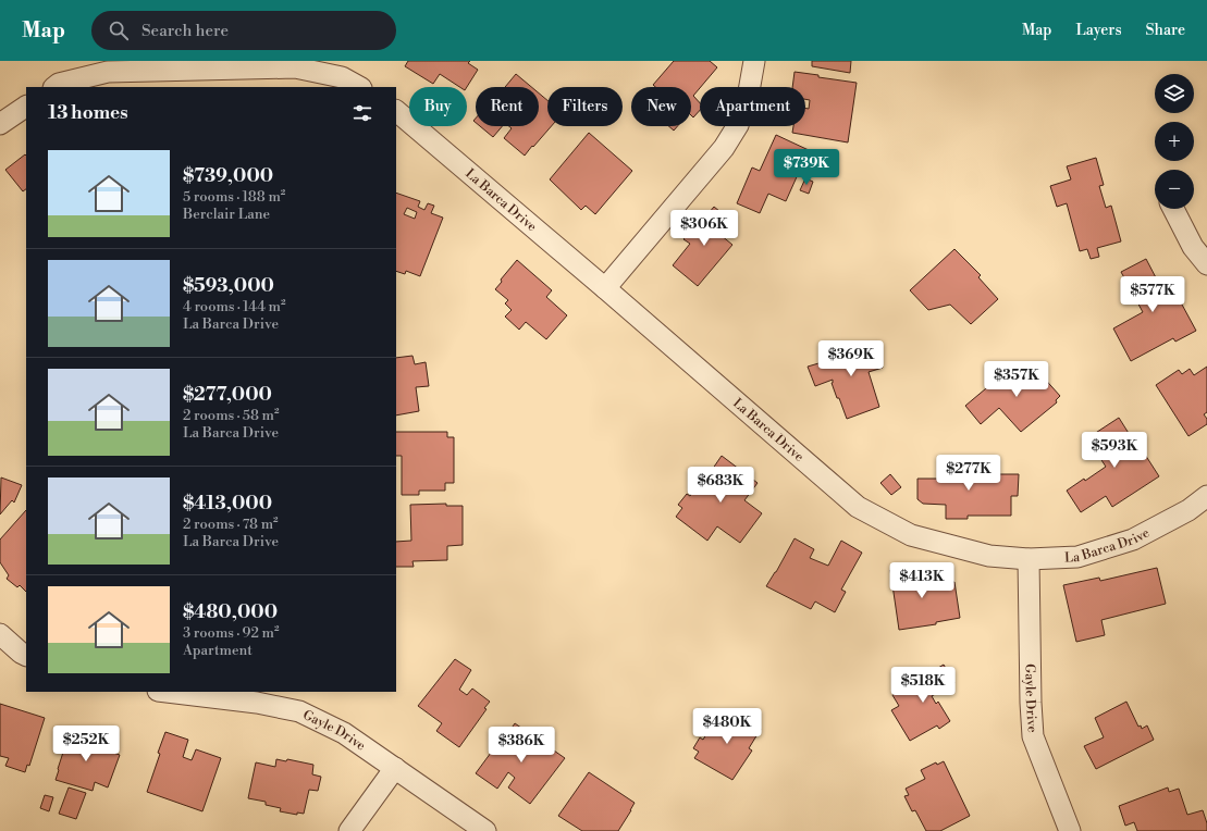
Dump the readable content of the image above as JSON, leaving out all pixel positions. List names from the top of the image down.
{
  "streets": {
    "street": ["La Barca Drive", "Gayle Drive"]
  },
  "crossings": [
    ["La Barca Drive", "Gayle Drive"]
  ],
  "page": {
    "header": "Map",
    "search": "Search here",
    "nav": ["Map", "Layers", "Share"],
    "map_buttons": ["+", "−"],
    "chip": [
      "Buy",
      "Rent",
      "Filters",
      "New",
      "Apartment"
    ],
    "heading": "13 homes",
    "list": [
      {
        "name": "$739,000",
        "note": "5 rooms · 188 m² · Berclair Lane"
      },
      {
        "name": "$593,000",
        "note": "4 rooms · 144 m² · La Barca Drive"
      },
      {
        "name": "$277,000",
        "note": "2 rooms · 58 m² · La Barca Drive"
      },
      {
        "name": "$413,000",
        "note": "2 rooms · 78 m² · La Barca Drive"
      },
      {
        "name": "$480,000",
        "note": "3 rooms · 92 m² · Apartment"
      }
    ],
    "price": [
      "$739K",
      "$306K",
      "$577K",
      "$369K",
      "$357K",
      "$593K",
      "$277K",
      "$683K",
      "$413K",
      "$518K",
      "$480K",
      "$252K",
      "$386K"
    ]
  }
}
